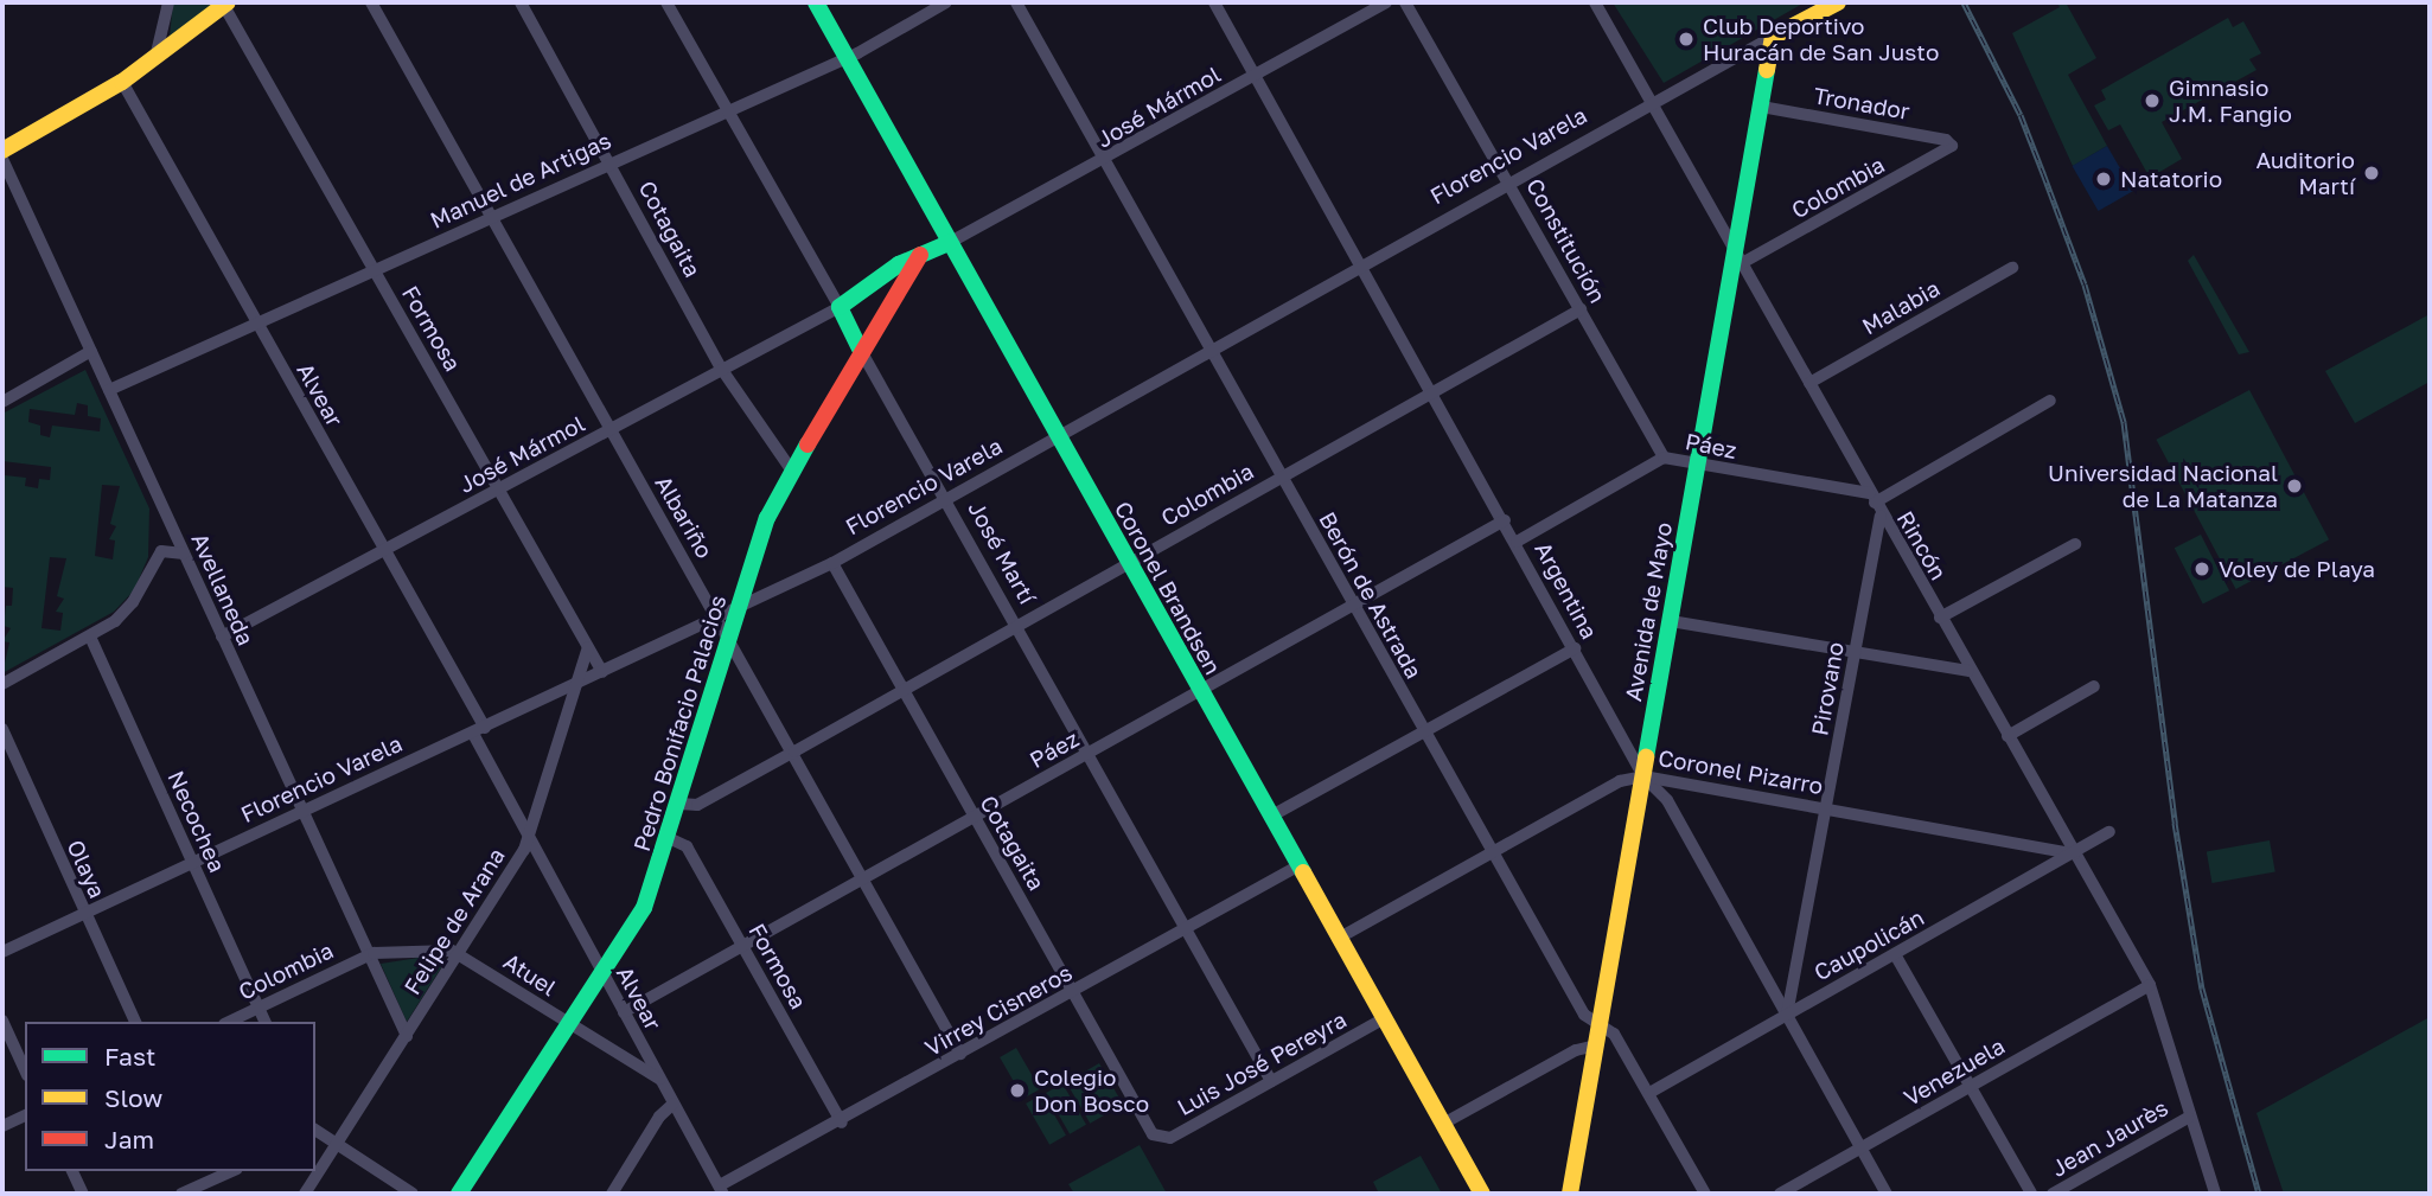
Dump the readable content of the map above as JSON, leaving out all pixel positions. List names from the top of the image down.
{
  "streets": {
    "street": [
      "Tronador",
      "José Mármol",
      "Florencio Varela",
      "Manuel de Artigas",
      "Colombia",
      "Cotagaita",
      "Constitución",
      "Malabia",
      "Formosa",
      "Alvear",
      "Páez",
      "Albariño",
      "Rincón",
      "José Martí",
      "Coronel Brandsen",
      "Avellaneda",
      "Argentina",
      "Berón de Astrada",
      "Avenida de Mayo",
      "Pirovano",
      "Pedro Bonifacio Palacios",
      "Coronel Pizarro",
      "Necochea",
      "Olaya",
      "Felipe de Arana",
      "Caupolicán",
      "Atuel",
      "Virrey Cisneros",
      "Luis José Pereyra",
      "Venezuela",
      "Jean Jaurès"
    ]
  },
  "crossings": [
    ["Tronador", "Colombia"],
    ["Tronador", "Avenida de Mayo"],
    ["José Mármol", "Cotagaita"],
    ["José Mármol", "Formosa"],
    ["José Mármol", "Alvear"],
    ["José Mármol", "Albariño"],
    ["José Mármol", "José Martí"],
    ["José Mármol", "Coronel Brandsen"],
    ["José Mármol", "Avellaneda"],
    ["José Mármol", "Argentina"],
    ["José Mármol", "Berón de Astrada"],
    ["Florencio Varela", "Cotagaita"],
    ["Florencio Varela", "Constitución"],
    ["Florencio Varela", "Formosa"],
    ["Florencio Varela", "Alvear"],
    ["Florencio Varela", "Albariño"],
    ["Florencio Varela", "Rincón"],
    ["Florencio Varela", "José Martí"],
    ["Florencio Varela", "Coronel Brandsen"],
    ["Florencio Varela", "Avellaneda"],
    ["Florencio Varela", "Argentina"],
    ["Florencio Varela", "Berón de Astrada"],
    ["Florencio Varela", "Avenida de Mayo"],
    ["Florencio Varela", "Pedro Bonifacio Palacios"],
    ["Florencio Varela", "Necochea"],
    ["Florencio Varela", "Olaya"],
    ["Florencio Varela", "Felipe de Arana"],
    ["Manuel de Artigas", "Cotagaita"],
    ["Manuel de Artigas", "Formosa"],
    ["Manuel de Artigas", "Alvear"],
    ["Manuel de Artigas", "Albariño"],
    ["Manuel de Artigas", "José Martí"],
    ["Manuel de Artigas", "Coronel Brandsen"],
    ["Manuel de Artigas", "Avellaneda"],
    ["Colombia", "Cotagaita"],
    ["Colombia", "Constitución"],
    ["Colombia", "Albariño"],
    ["Colombia", "Rincón"],
    ["Colombia", "José Martí"],
    ["Colombia", "Coronel Brandsen"],
    ["Colombia", "Avellaneda"],
    ["Colombia", "Argentina"],
    ["Colombia", "Berón de Astrada"],
    ["Colombia", "Avenida de Mayo"],
    ["Colombia", "Pedro Bonifacio Palacios"],
    ["Colombia", "Necochea"],
    ["Cotagaita", "Páez"],
    ["Cotagaita", "Pedro Bonifacio Palacios"],
    ["Cotagaita", "Virrey Cisneros"],
    ["Cotagaita", "Luis José Pereyra"],
    ["Constitución", "Páez"],
    ["Malabia", "Rincón"],
    ["Formosa", "Páez"],
    ["Formosa", "Pedro Bonifacio Palacios"],
    ["Formosa", "Felipe de Arana"],
    ["Formosa", "Virrey Cisneros"],
    ["Alvear", "Páez"],
    ["Alvear", "Pedro Bonifacio Palacios"],
    ["Alvear", "Felipe de Arana"],
    ["Alvear", "Atuel"],
    ["Alvear", "Virrey Cisneros"],
    ["Páez", "Albariño"],
    ["Páez", "Rincón"],
    ["Páez", "José Martí"],
    ["Páez", "Coronel Brandsen"],
    ["Páez", "Argentina"],
    ["Páez", "Berón de Astrada"],
    ["Páez", "Avenida de Mayo"],
    ["Albariño", "Pedro Bonifacio Palacios"],
    ["Albariño", "Virrey Cisneros"],
    ["Rincón", "Avenida de Mayo"],
    ["Rincón", "Pirovano"],
    ["Rincón", "Coronel Pizarro"],
    ["Rincón", "Caupolicán"],
    ["Rincón", "Venezuela"],
    ["Rincón", "Jean Jaurès"],
    ["José Martí", "Pedro Bonifacio Palacios"],
    ["José Martí", "Virrey Cisneros"],
    ["José Martí", "Luis José Pereyra"],
    ["Coronel Brandsen", "Coronel Pizarro"],
    ["Coronel Brandsen", "Virrey Cisneros"],
    ["Coronel Brandsen", "Luis José Pereyra"],
    ["Avellaneda", "Felipe de Arana"],
    ["Argentina", "Avenida de Mayo"],
    ["Argentina", "Pirovano"],
    ["Argentina", "Coronel Pizarro"],
    ["Argentina", "Caupolicán"],
    ["Argentina", "Venezuela"],
    ["Berón de Astrada", "Avenida de Mayo"],
    ["Berón de Astrada", "Coronel Pizarro"],
    ["Berón de Astrada", "Caupolicán"],
    ["Avenida de Mayo", "Coronel Pizarro"],
    ["Pirovano", "Coronel Pizarro"],
    ["Pirovano", "Caupolicán"],
    ["Pedro Bonifacio Palacios", "Atuel"],
    ["Coronel Pizarro", "Caupolicán"],
    ["Felipe de Arana", "Atuel"]
  ],
  "places": [
    "Club Deportivo Huracán de San Justo",
    "Gimnasio J.M. Fangio",
    "Auditorio Martí",
    "Natatorio",
    "Universidad Nacional de La Matanza",
    "Voley de Playa",
    "Colegio Don Bosco"
  ],
  "legend": ["Fast", "Slow", "Jam"]
}
